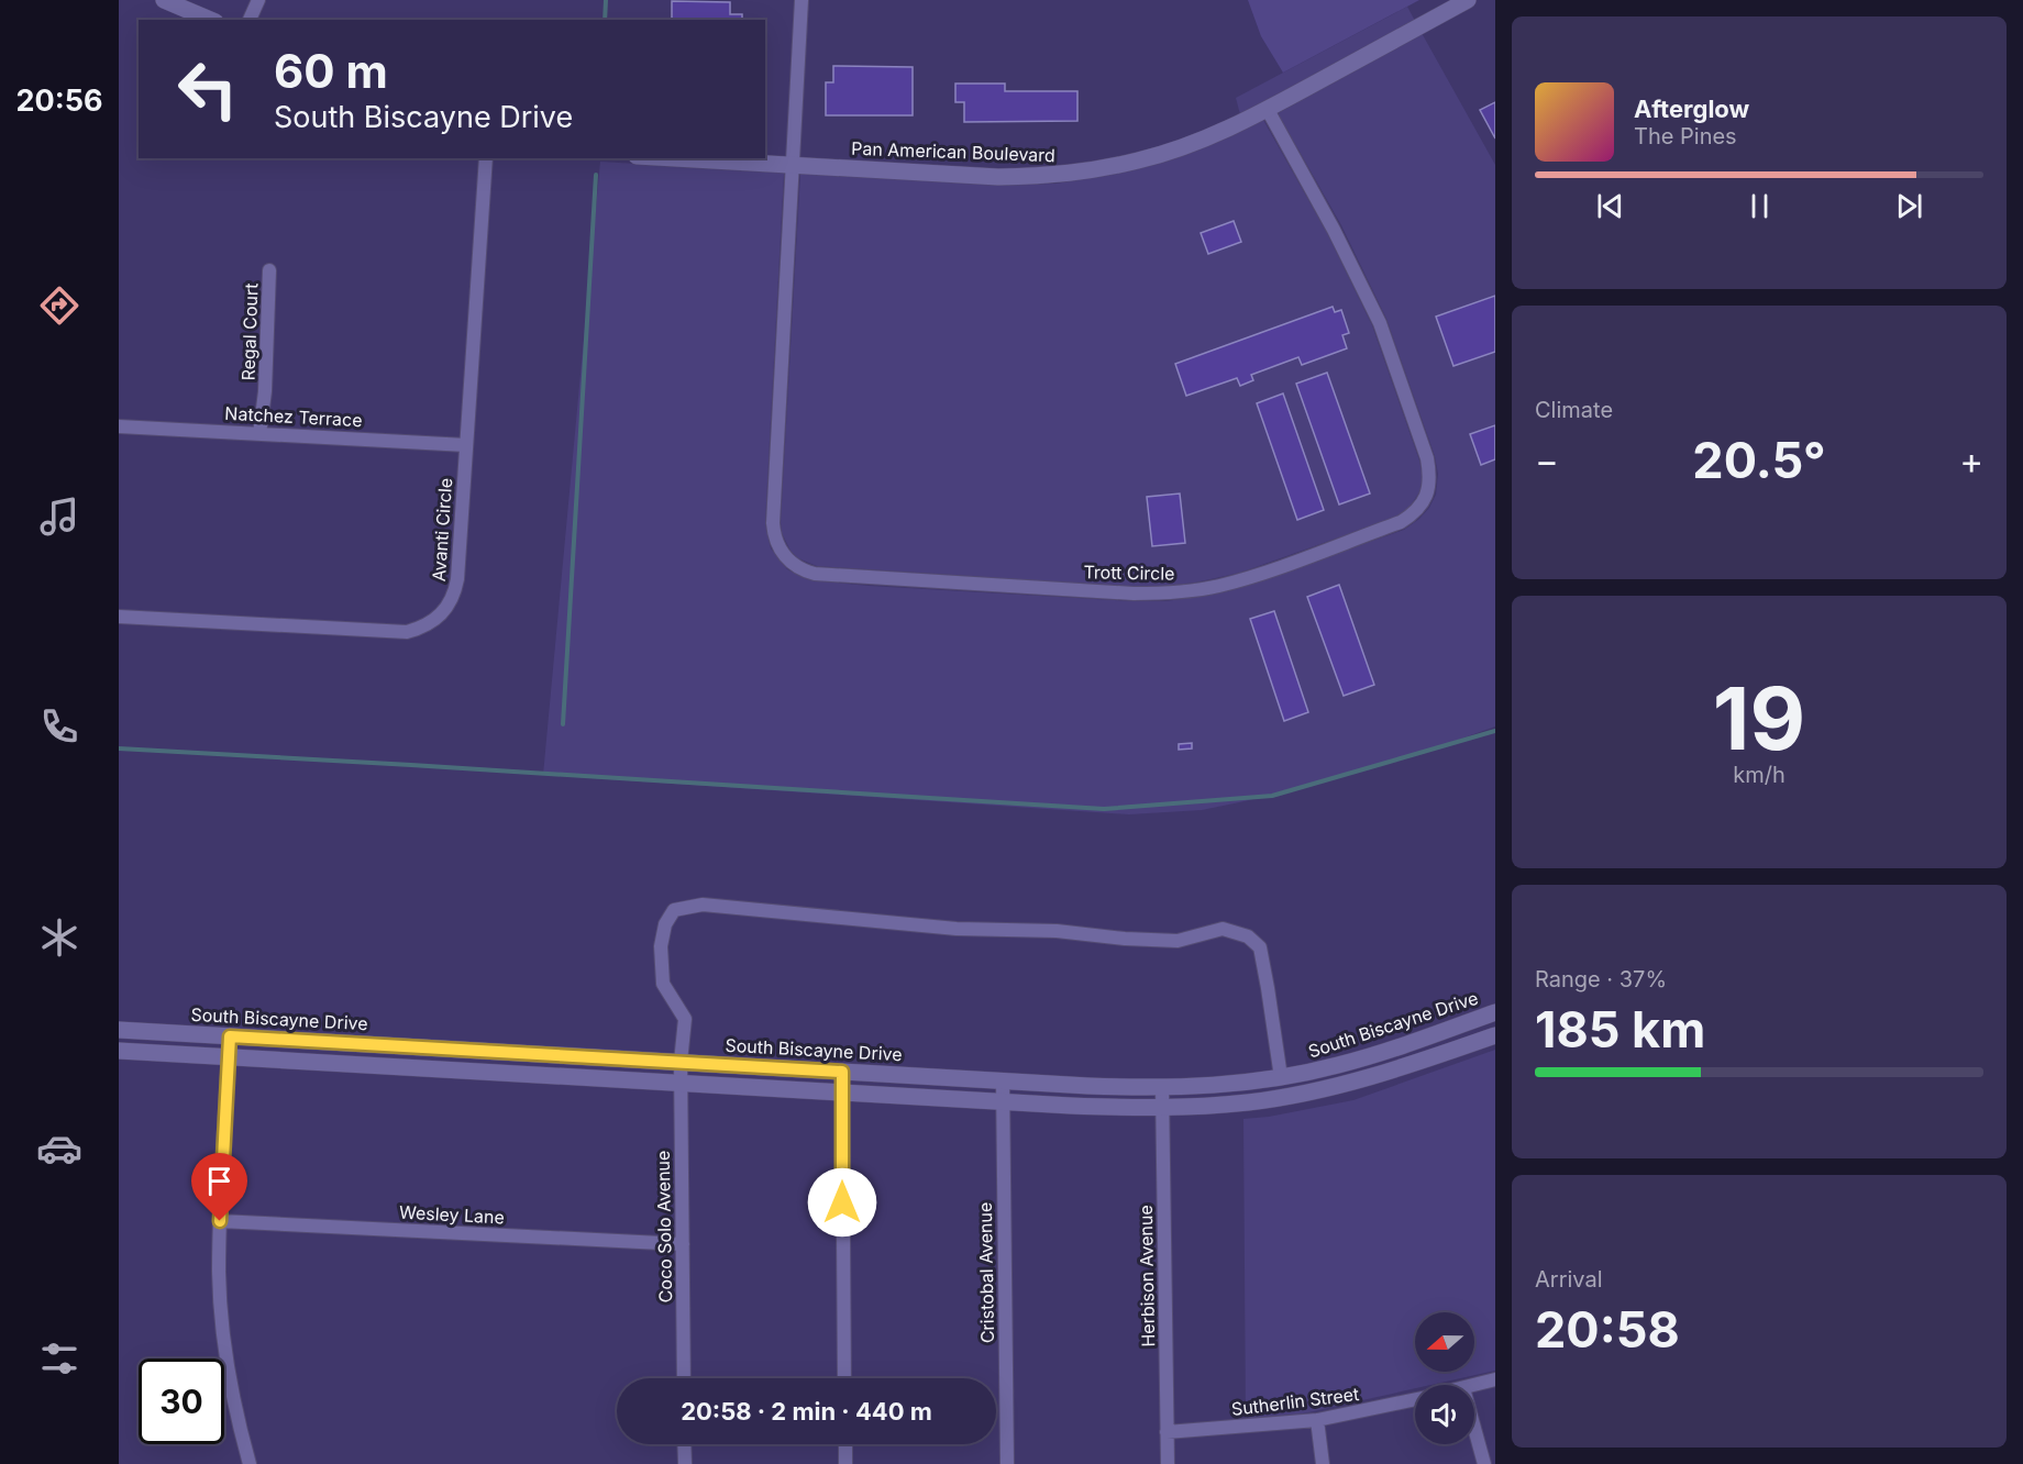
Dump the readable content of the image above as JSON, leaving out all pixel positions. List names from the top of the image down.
{
  "streets": {
    "street": [
      "Pan American Boulevard",
      "Regal Court",
      "Natchez Terrace",
      "Avanti Circle",
      "Trott Circle",
      "South Biscayne Drive",
      "Wesley Lane",
      "Coco Solo Avenue",
      "Cristobal Avenue",
      "Herbison Avenue",
      "Sutherlin Street"
    ]
  },
  "crossings": [
    ["Pan American Boulevard", "Trott Circle"],
    ["Regal Court", "Natchez Terrace"],
    ["Natchez Terrace", "Avanti Circle"],
    ["South Biscayne Drive", "Coco Solo Avenue"],
    ["South Biscayne Drive", "Cristobal Avenue"],
    ["South Biscayne Drive", "Herbison Avenue"],
    ["Wesley Lane", "Coco Solo Avenue"],
    ["Herbison Avenue", "Sutherlin Street"]
  ],
  "north": "left",
  "page": {
    "tabs": "20:56",
    "turn": ["60 m", "South Biscayne Drive"],
    "song": ["Afterglow", "The Pines"],
    "tile": [
      "Climate",
      ["19", "km/h"],
      ["Range · 37%", "185 km"],
      ["Arrival", "20:58"]
    ],
    "heat": ["−", "20.5°", "+"],
    "limit": "30",
    "trip": "20:58 · 2 min · 440 m"
  }
}
